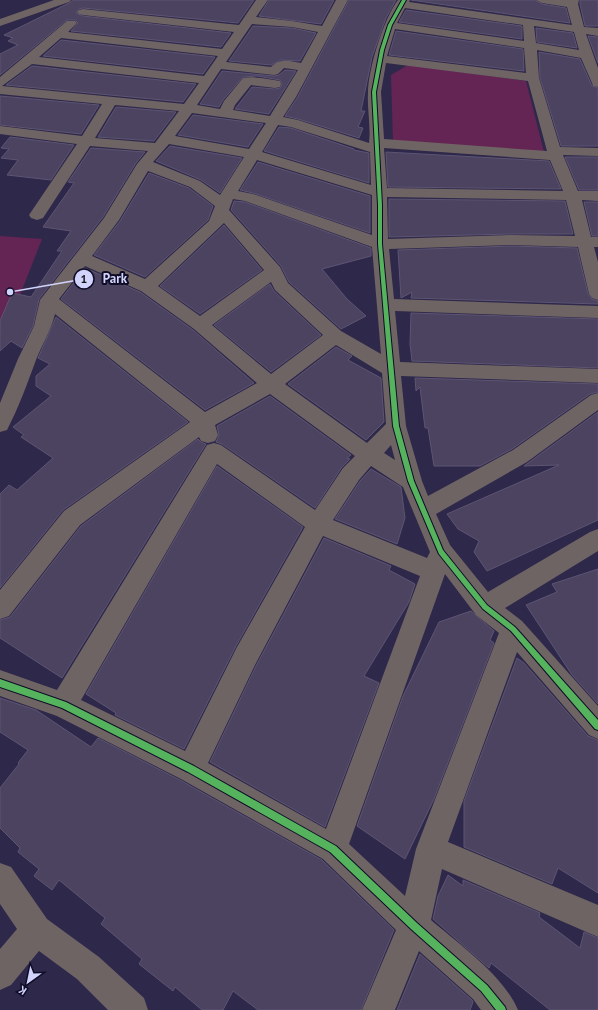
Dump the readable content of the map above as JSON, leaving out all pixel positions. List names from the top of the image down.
{
  "places": ["Park"],
  "north": "bottom left"
}
